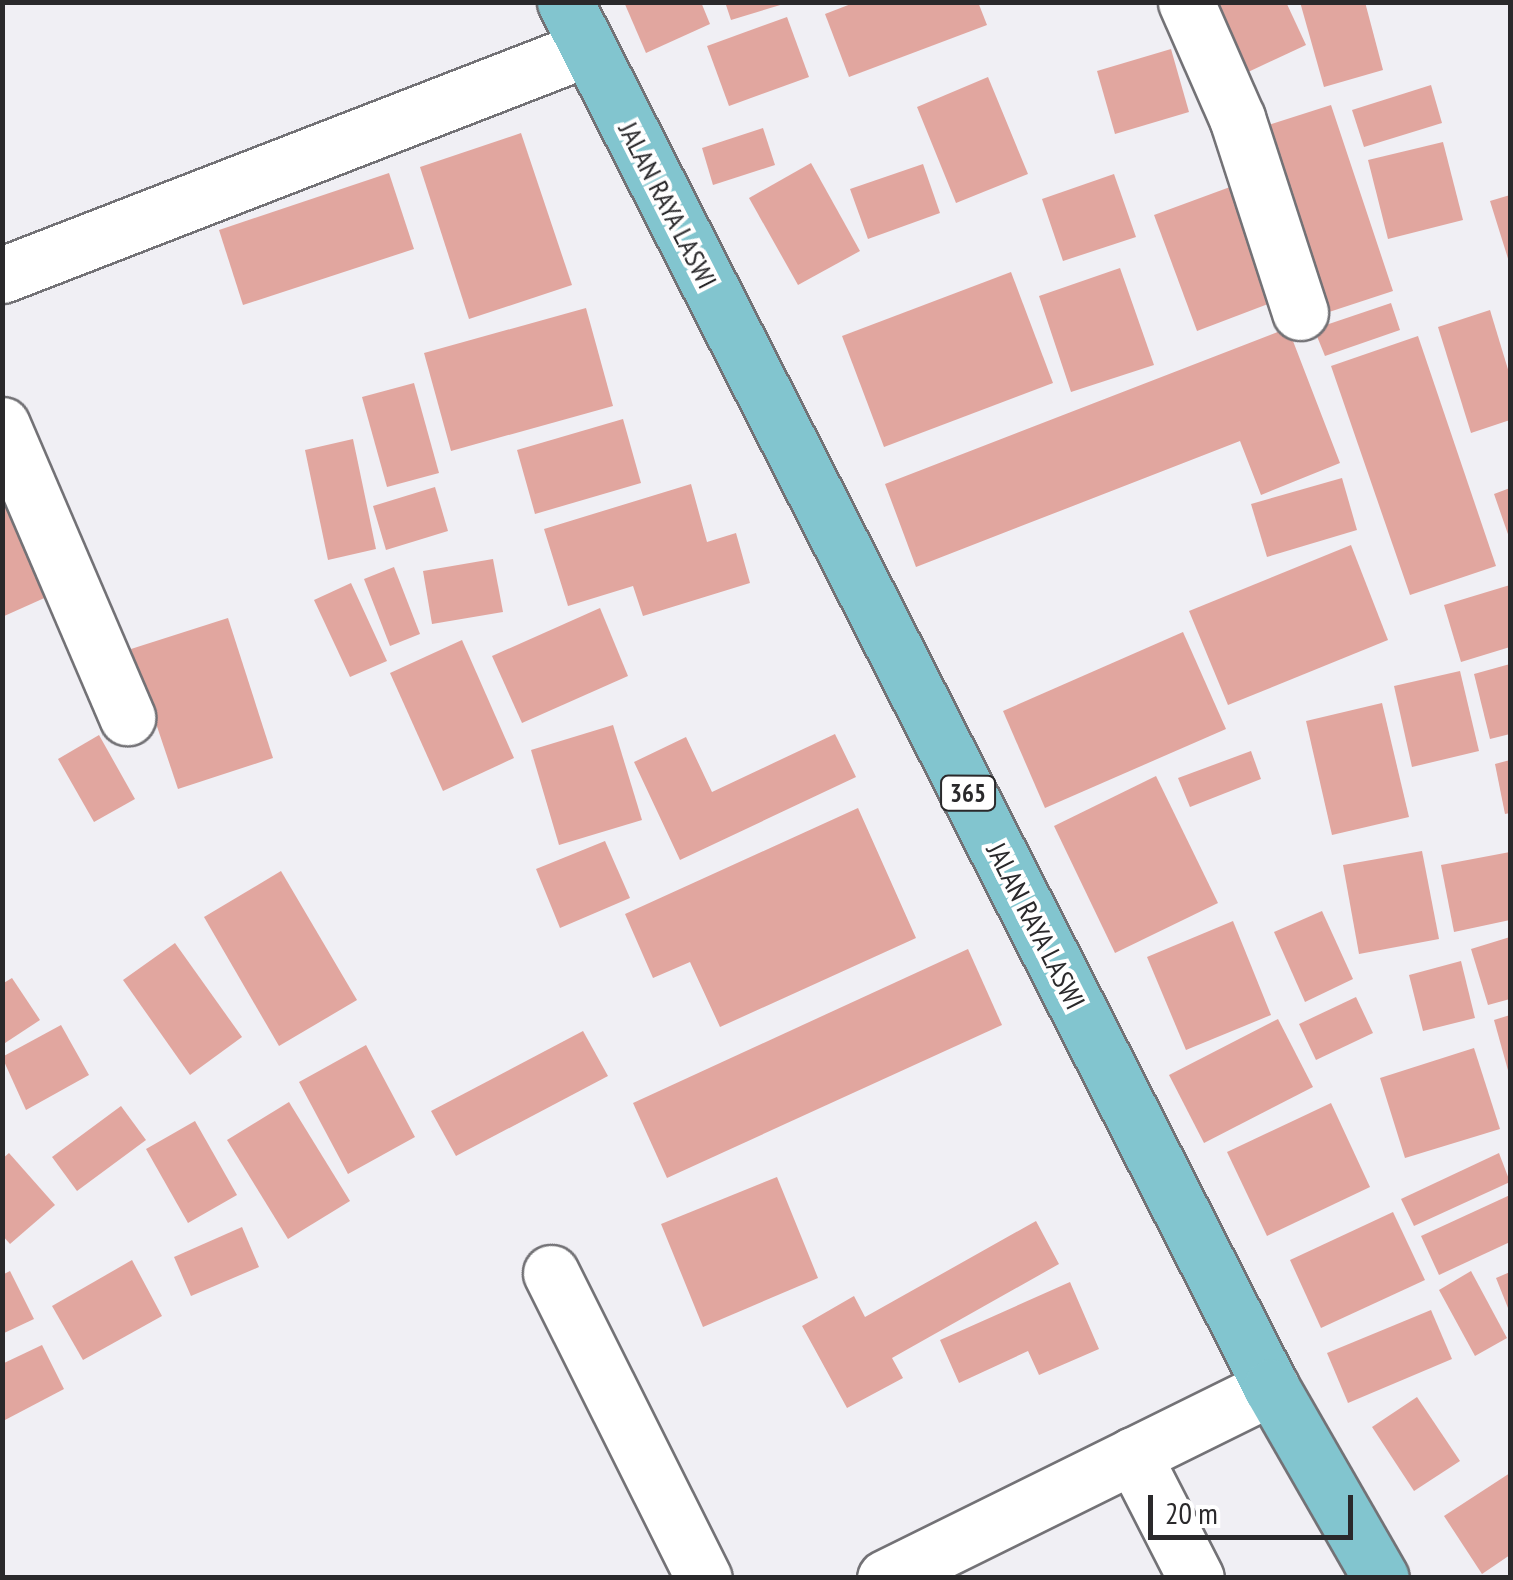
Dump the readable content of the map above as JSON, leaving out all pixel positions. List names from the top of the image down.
{
  "streets": {
    "main road": ["JALAN RAYA LASWI", "365"]
  },
  "scale_bar": "20 m"
}
